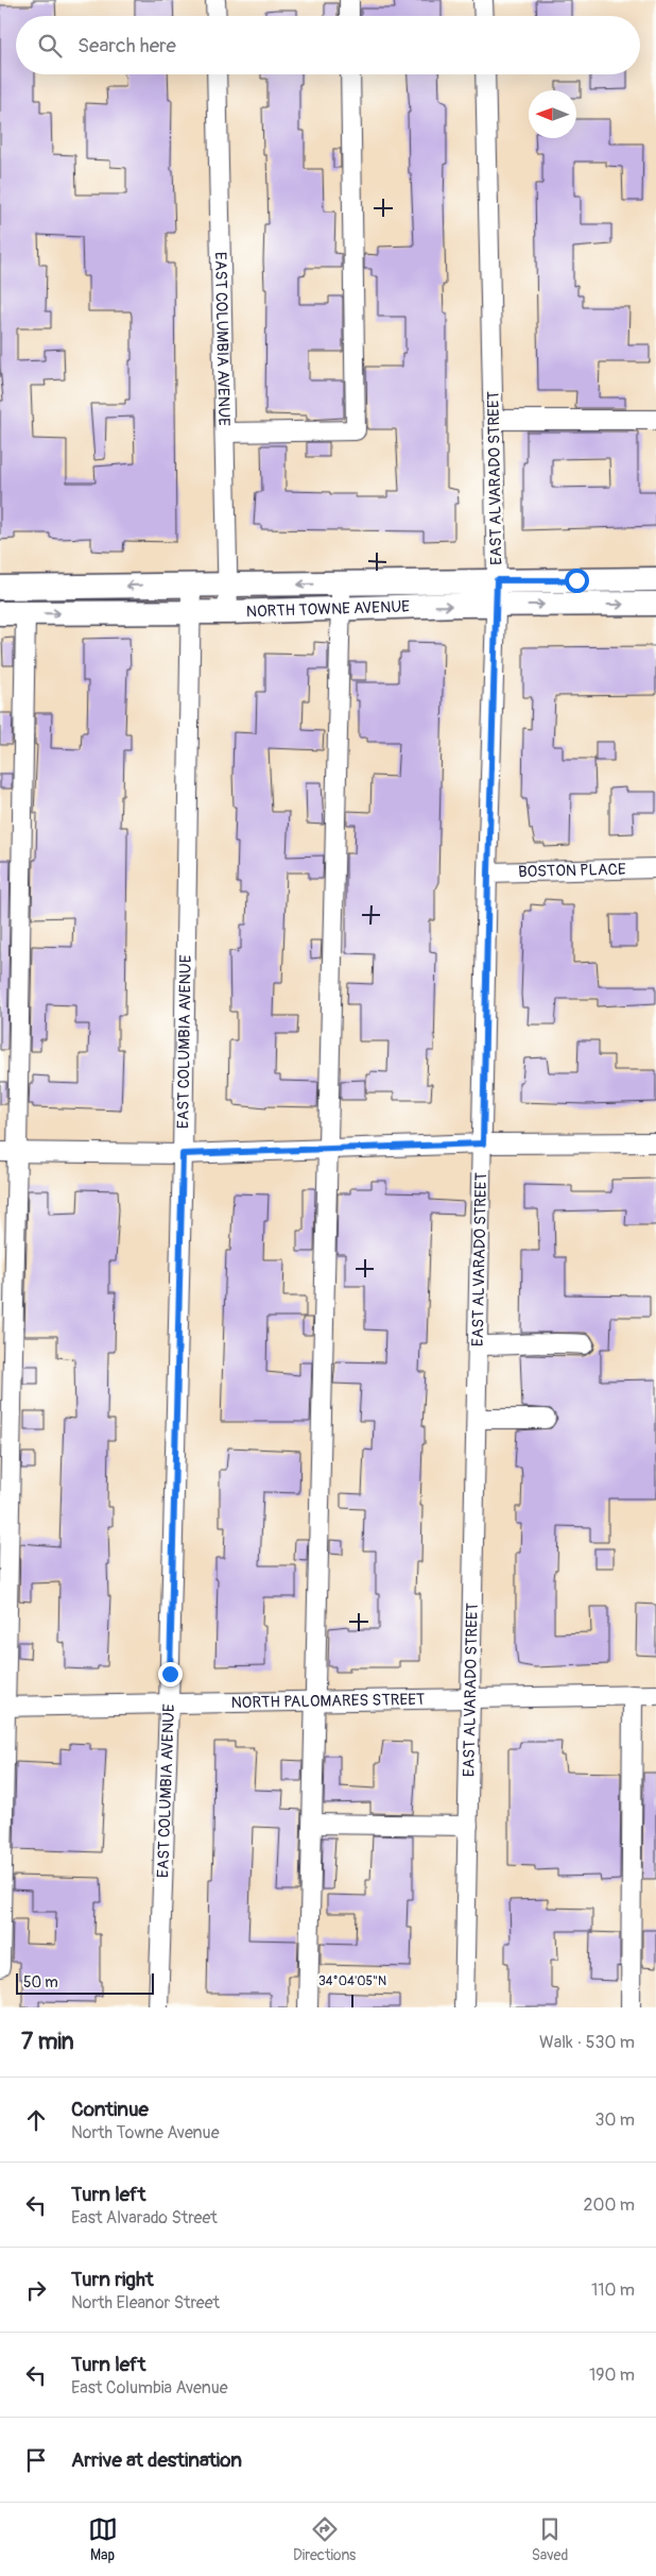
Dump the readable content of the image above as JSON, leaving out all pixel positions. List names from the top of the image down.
{
  "streets": {
    "main road": ["NORTH TOWNE AVENUE"],
    "street": [
      "EAST COLUMBIA AVENUE",
      "EAST ALVARADO STREET",
      "BOSTON PLACE",
      "NORTH PALOMARES STREET"
    ]
  },
  "crossings": [
    ["EAST COLUMBIA AVENUE", "NORTH TOWNE AVENUE"],
    ["EAST COLUMBIA AVENUE", "NORTH PALOMARES STREET"],
    ["EAST ALVARADO STREET", "NORTH TOWNE AVENUE"],
    ["EAST ALVARADO STREET", "BOSTON PLACE"],
    ["EAST ALVARADO STREET", "NORTH PALOMARES STREET"]
  ],
  "scale_bar": "50 m",
  "north": "left",
  "page": {
    "search": "Search here",
    "scale": "50 m",
    "heading": ["7 min", "Walk · 530 m"],
    "list": [
      ["Continue", "North Towne Avenue", "30 m"],
      ["Turn left", "East Alvarado Street", "200 m"],
      ["Turn right", "North Eleanor Street", "110 m"],
      ["Turn left", "East Columbia Avenue", "190 m"],
      "Arrive at destination"
    ],
    "nav": ["Map", "Directions", "Saved"]
  },
  "coordinates": ["34°04'05\"N"]
}
